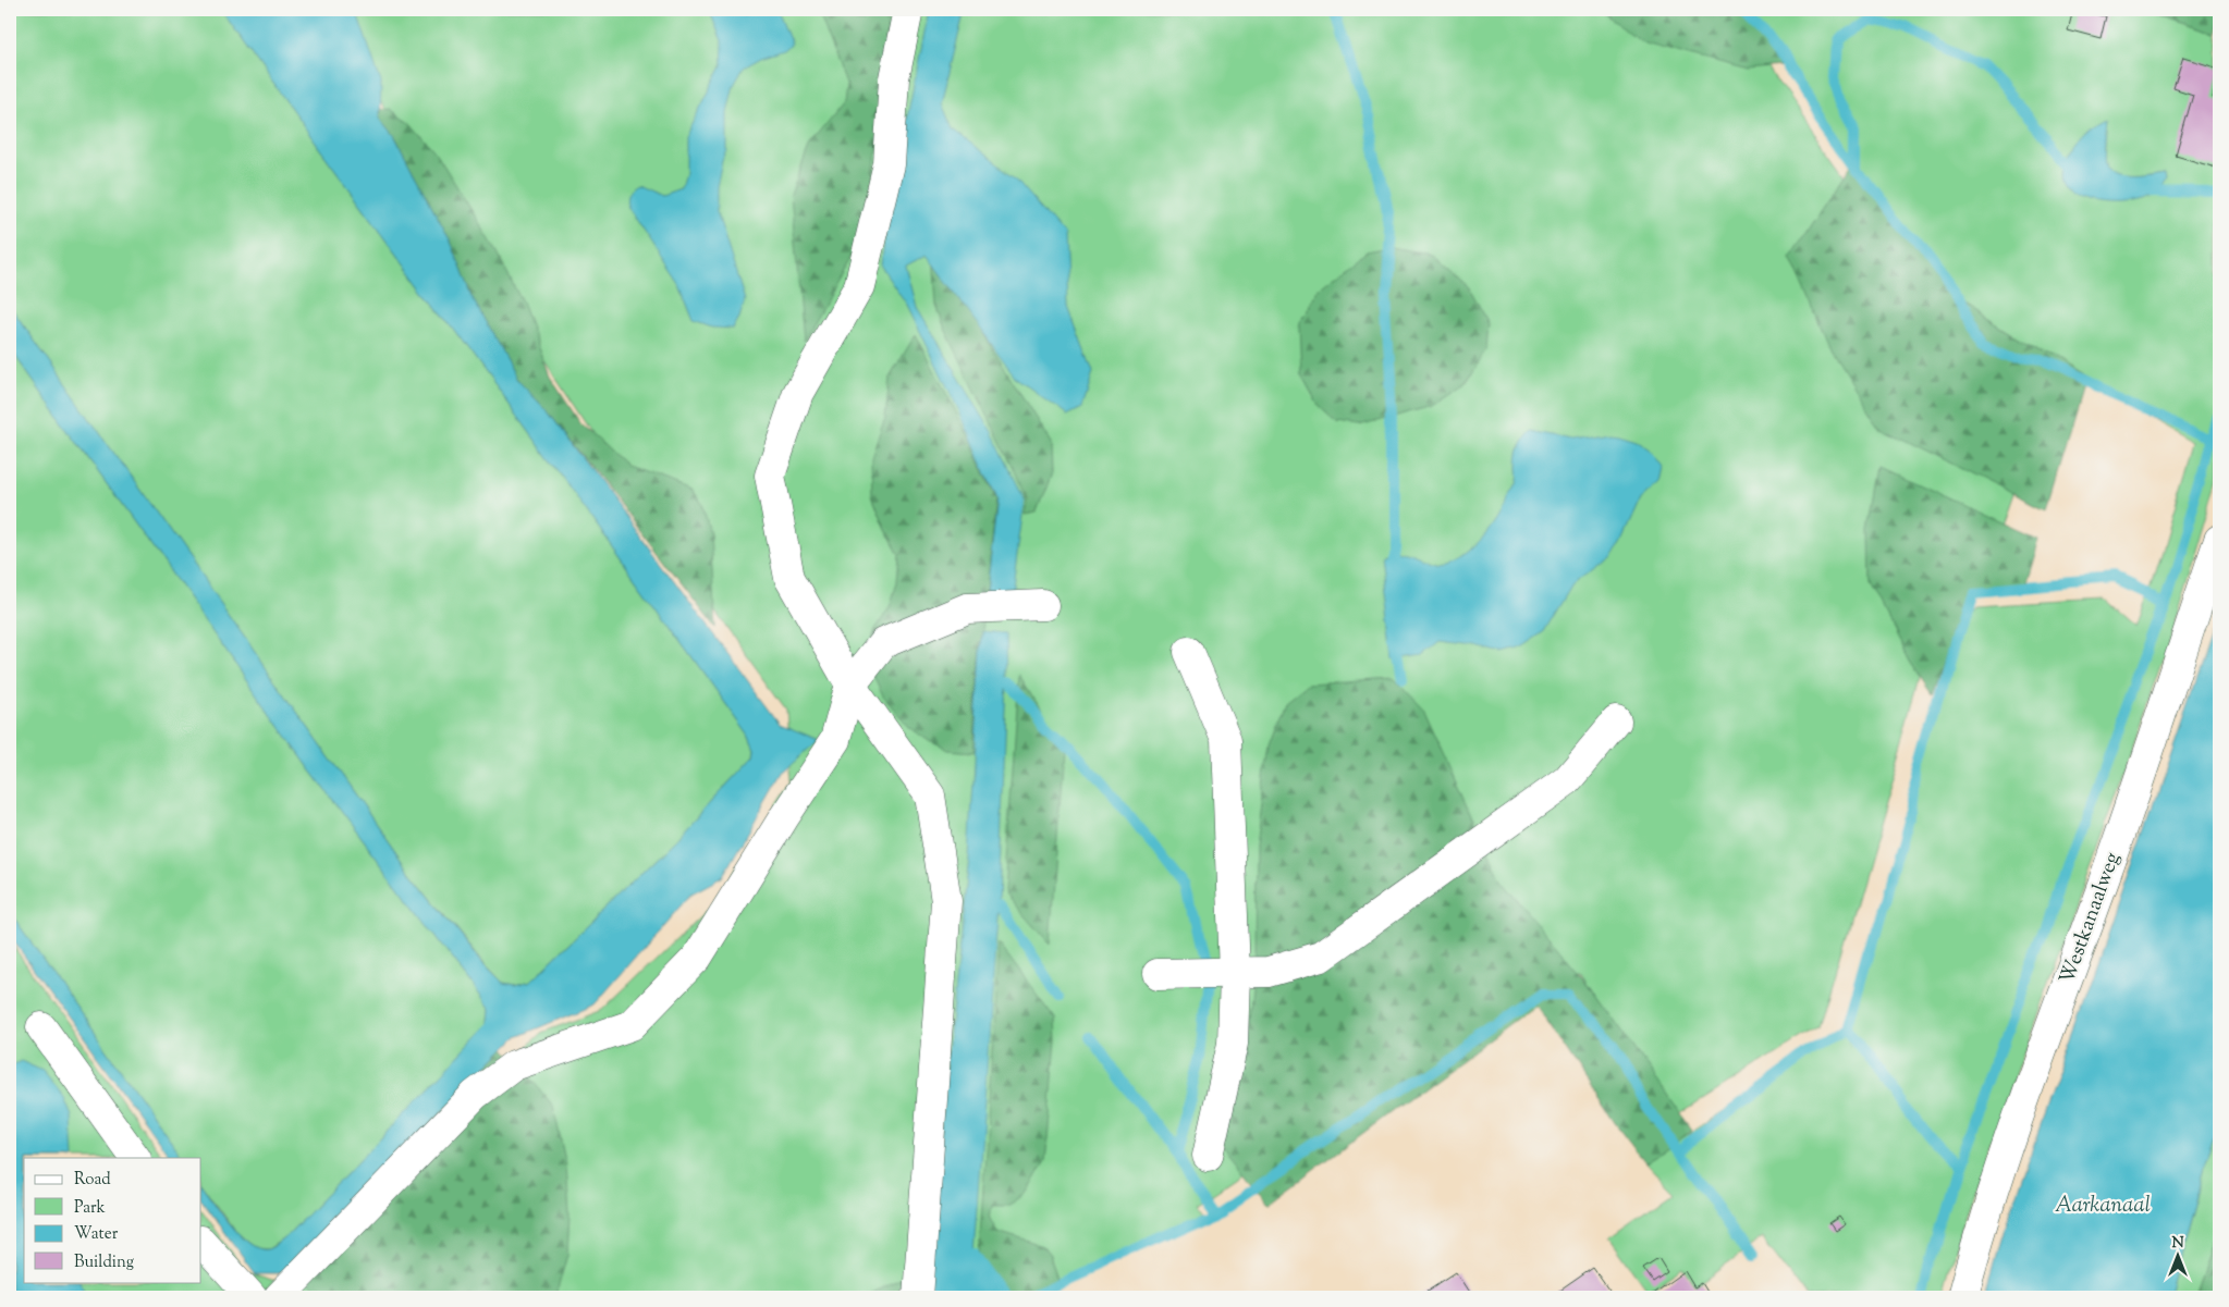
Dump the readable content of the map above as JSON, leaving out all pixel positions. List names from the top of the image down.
{
  "streets": {
    "street": ["Westkanaalweg"]
  },
  "water": ["Aarkanaal"],
  "legend": [
    "Road",
    "Park",
    "Water",
    "Building"
  ],
  "north": "top"
}
